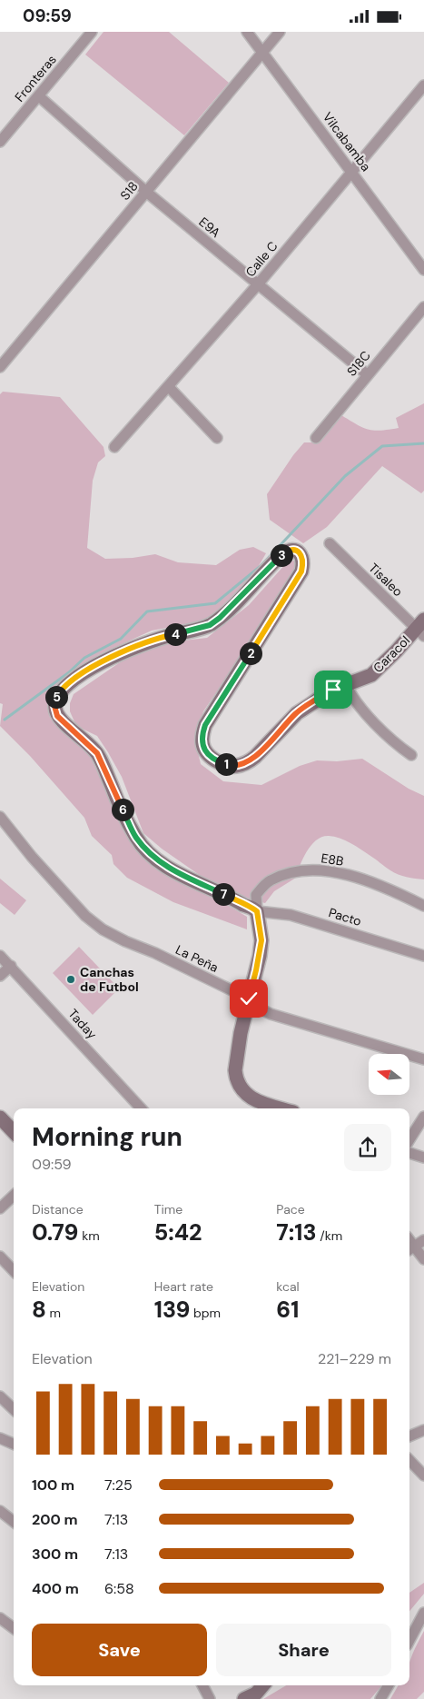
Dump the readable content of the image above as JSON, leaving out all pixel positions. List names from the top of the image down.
{
  "streets": {
    "street": [
      "Fronteras",
      "Vilcabamba",
      "S18",
      "E9A",
      "Calle C",
      "S18C",
      "Tisaleo",
      "Caracol",
      "E8B",
      "Pacto",
      "La Peña",
      "Taday"
    ]
  },
  "crossings": [
    ["Fronteras", "E9A"],
    ["Vilcabamba", "S18"],
    ["Vilcabamba", "Calle C"],
    ["S18", "E9A"],
    ["E9A", "Calle C"],
    ["E9A", "S18C"],
    ["Tisaleo", "Caracol"],
    ["Caracol", "E8B"],
    ["Caracol", "Pacto"],
    ["E8B", "Pacto"]
  ],
  "places": ["Canchas de Futbol"],
  "north": "left",
  "page": {
    "status": "09:59",
    "pins": [
      "3",
      "4",
      "2",
      "5",
      "1",
      "6",
      "7"
    ],
    "heading": ["Morning run", "09:59"],
    "stats": [
      ["Distance", "0.79 km"],
      ["Time", "5:42"],
      ["Pace", "7:13 /km"],
      ["Elevation", "8 m"],
      ["Heart rate", "139 bpm"],
      ["kcal", "61"]
    ],
    "chart": ["Elevation", "221–229 m"],
    "list": [
      {
        "name": "100 m",
        "note": "7:25"
      },
      {
        "name": "200 m",
        "note": "7:13"
      },
      {
        "name": "300 m",
        "note": "7:13"
      },
      {
        "name": "400 m",
        "note": "6:58"
      }
    ],
    "buttons": ["Save", "Share"]
  }
}
